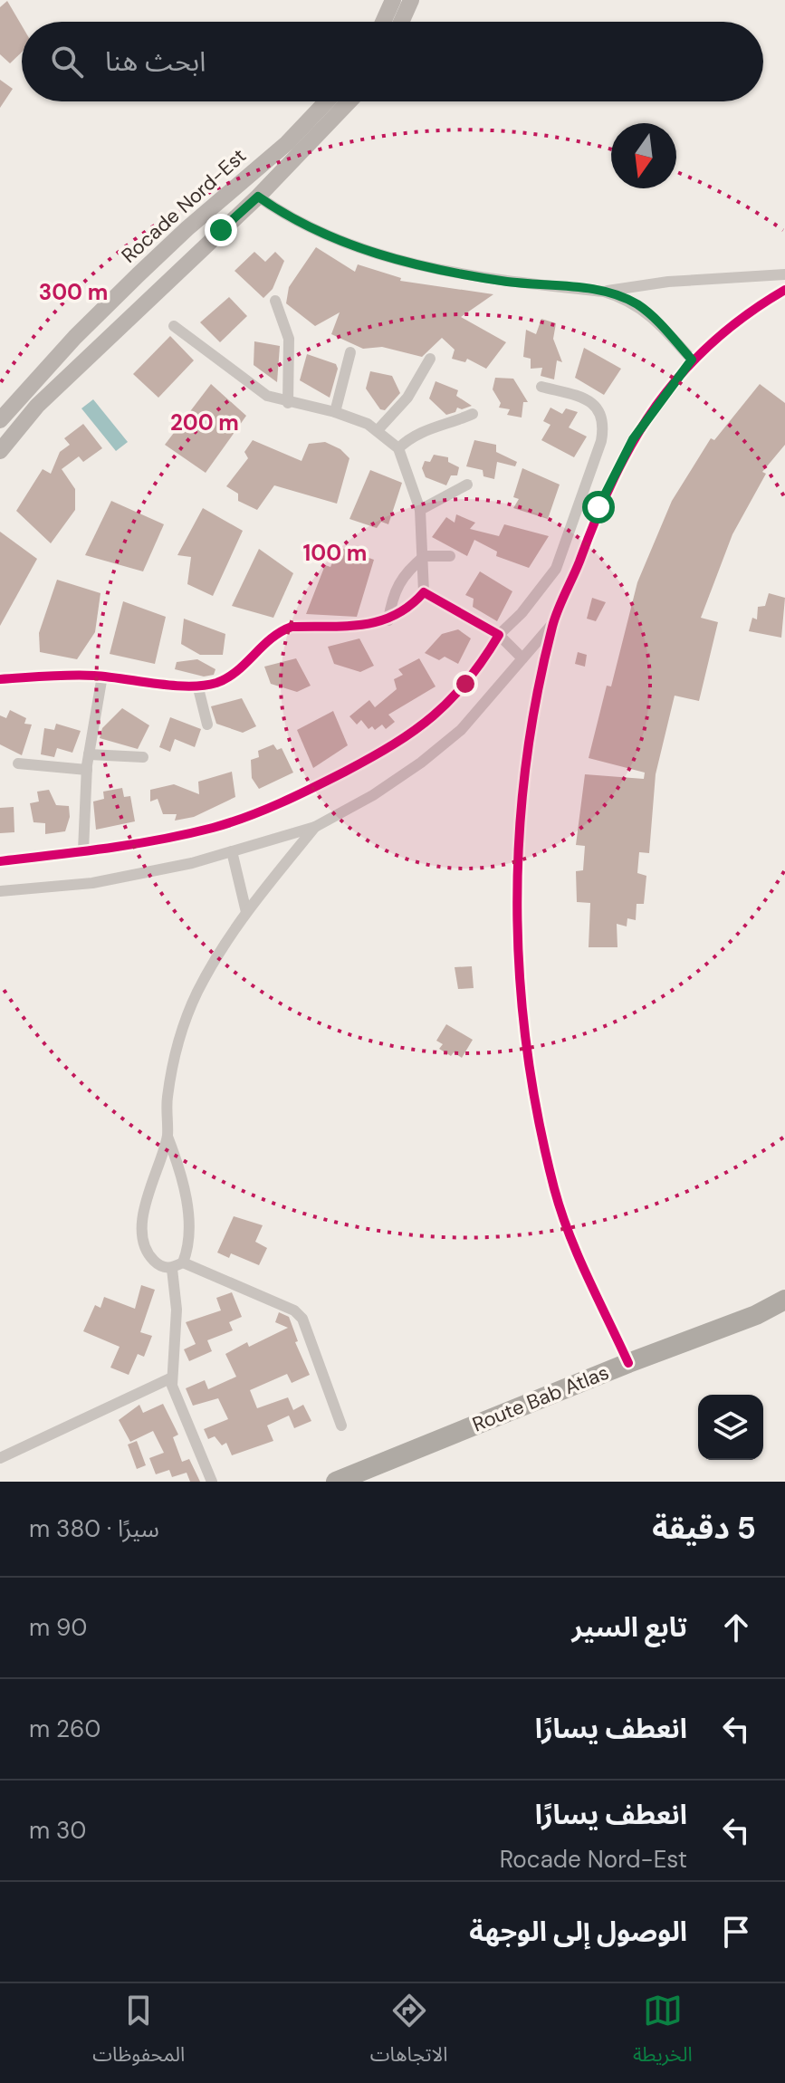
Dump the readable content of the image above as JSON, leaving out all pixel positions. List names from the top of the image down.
{
  "streets": {
    "highway": ["Route Bab Atlas"],
    "street": ["Rocade Nord-Est"]
  },
  "north": "bottom",
  "page": {
    "search": "ابحث هنا",
    "heading": ["5 دقيقة", "سيرًا · 380 m"],
    "list": [
      ["تابع السير", "90 m"],
      ["انعطف يسارًا", "260 m"],
      ["انعطف يسارًا", "Rocade Nord-Est", "30 m"],
      "الوصول إلى الوجهة"
    ],
    "nav": ["الخريطة", "الاتجاهات", "المحفوظات"]
  },
  "rings": ["300 m", "200 m", "100 m"]
}
